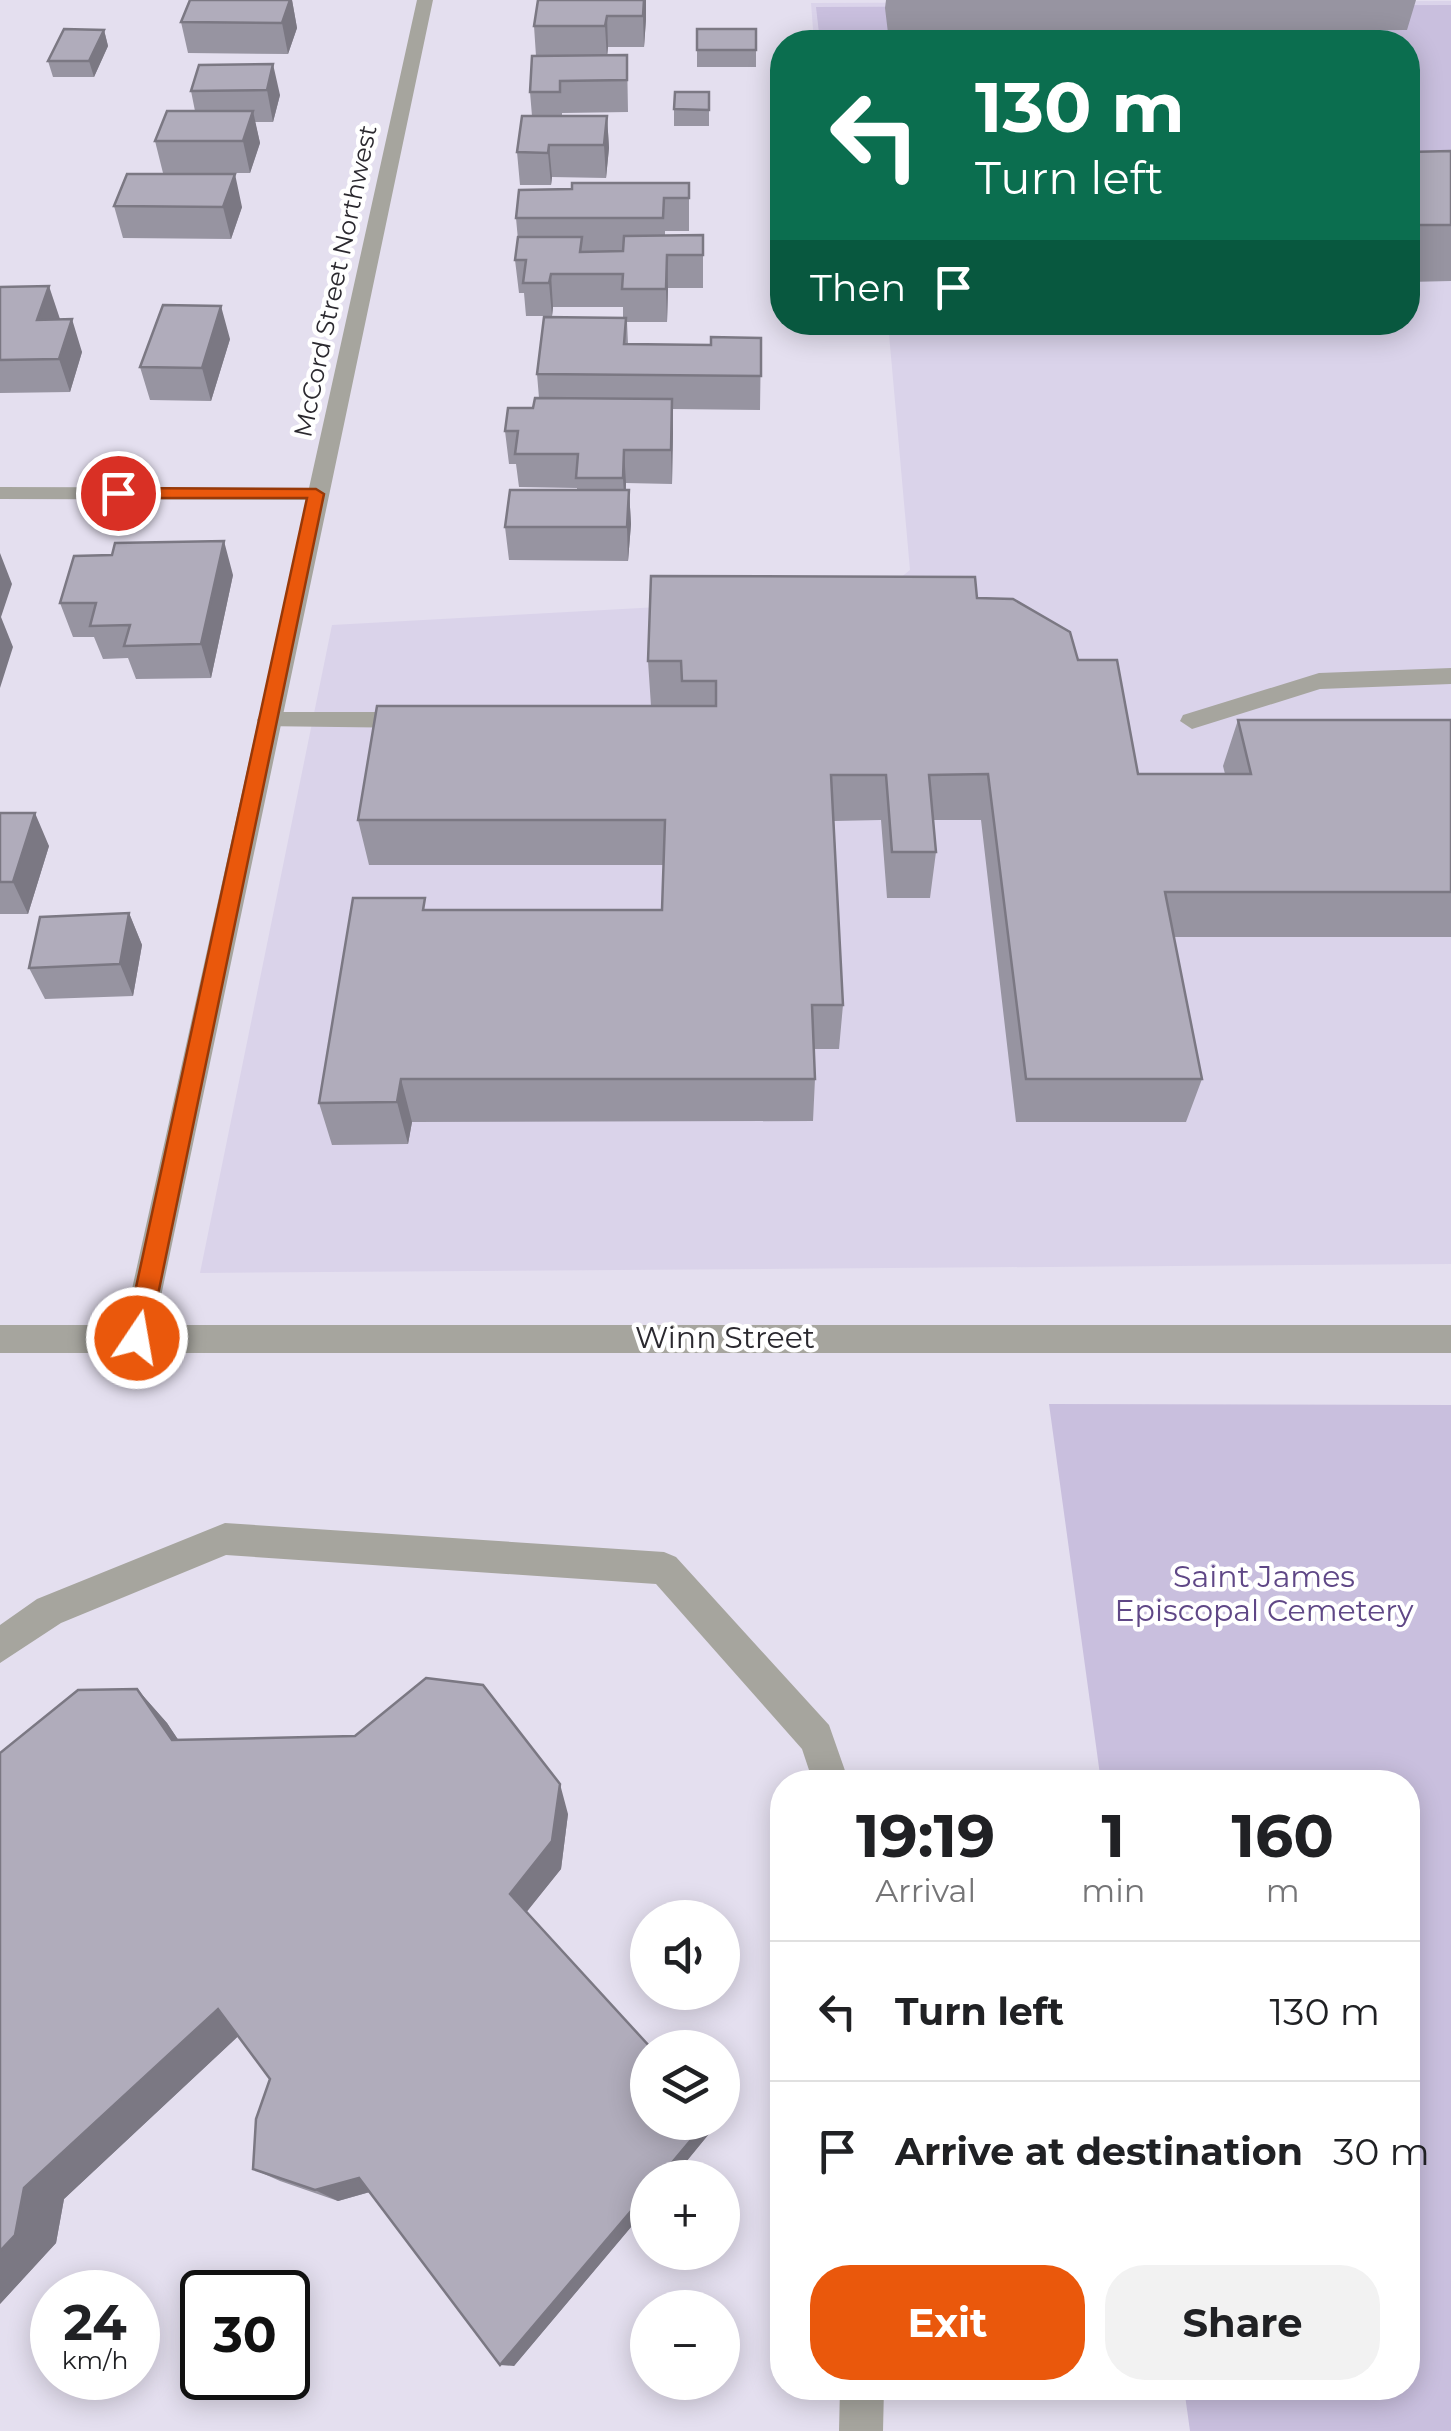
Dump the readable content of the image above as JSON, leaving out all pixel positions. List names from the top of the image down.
{
  "streets": {
    "street": ["McCord Street Northwest", "Winn Street"]
  },
  "crossings": [
    ["McCord Street Northwest", "Winn Street"]
  ],
  "parks": ["Saint James Episcopal Cemetery"],
  "page": {
    "turn": ["130 m", "Turn left"],
    "then": "Then",
    "eta": [
      "19:19",
      "Arrival",
      "1",
      "min",
      "160",
      "m"
    ],
    "map_buttons": ["+", "−"],
    "list": [
      {
        "name": "Turn left",
        "value": "130 m"
      },
      {
        "name": "Arrive at destination",
        "value": "30 m"
      }
    ],
    "buttons": ["Exit", "Share"],
    "speed": "24 km/h",
    "limit": "30"
  }
}
